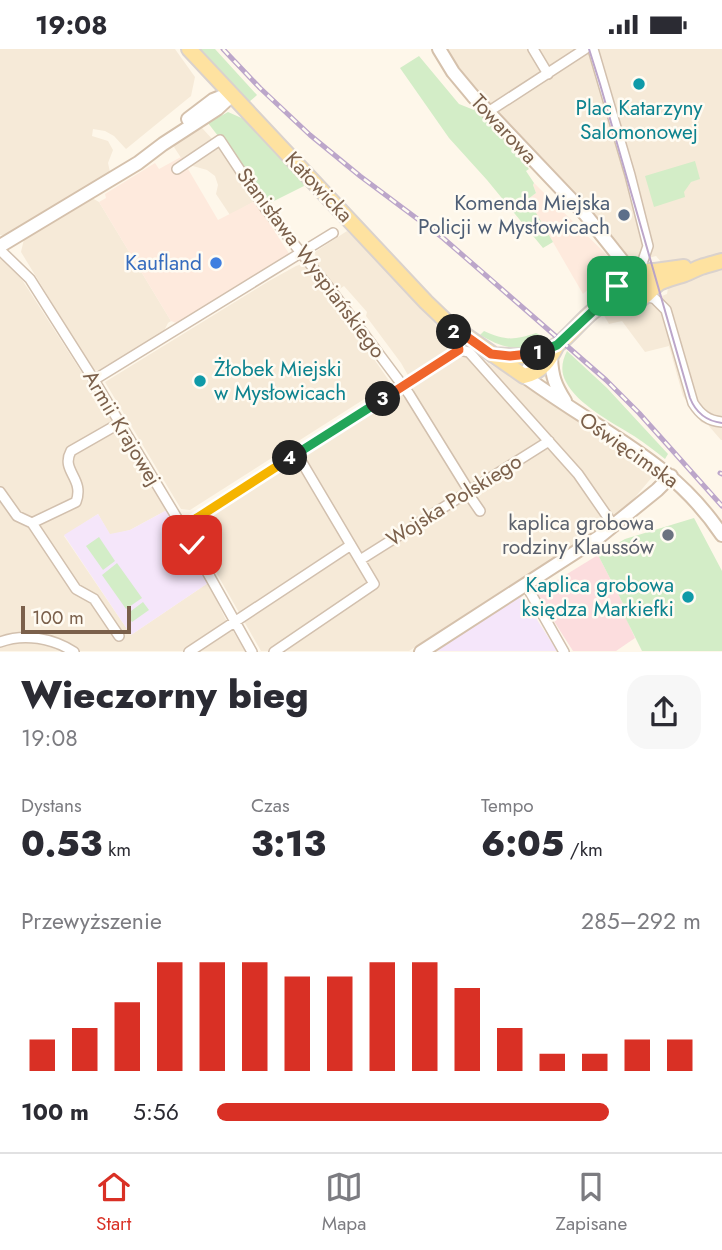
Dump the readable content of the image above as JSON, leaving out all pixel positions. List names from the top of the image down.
{
  "streets": {
    "main road": ["Katowicka"],
    "street": [
      "Towarowa",
      "Stanisława Wyspiańskiego",
      "Armii Krajowej",
      "Oświęcimska",
      "Wojska Polskiego"
    ]
  },
  "crossings": [
    ["Katowicka", "Oświęcimska"],
    ["Stanisława Wyspiańskiego", "Wojska Polskiego"]
  ],
  "places": [
    "Plac Katarzyny Salomonowej",
    "Komenda Miejska Policji w Mysłowicach",
    "Kaufland",
    "Żłobek Miejski w Mysłowicach",
    "kaplica grobowa rodziny Klaussów",
    "Kaplica grobowa księdza Markiefki"
  ],
  "scale_bar": "100 m",
  "page": {
    "status": "19:08",
    "pins": [
      "2",
      "1",
      "3",
      "4"
    ],
    "scale": "100 m",
    "heading": ["Wieczorny bieg", "19:08"],
    "stats": [
      ["Dystans", "0.53 km"],
      ["Czas", "3:13"],
      ["Tempo", "6:05 /km"]
    ],
    "chart": ["Przewyższenie", "285–292 m"],
    "list": [
      {
        "name": "100 m",
        "note": "5:56"
      }
    ],
    "tabs": ["Start", "Mapa", "Zapisane"]
  }
}
